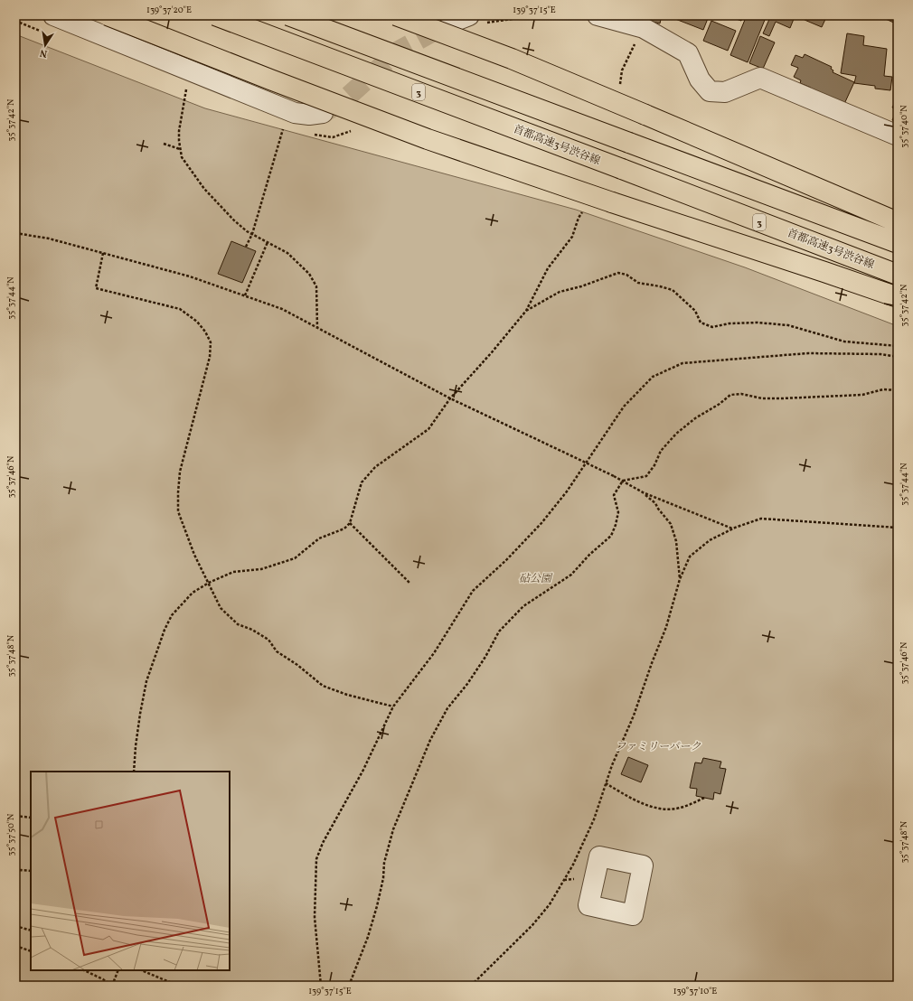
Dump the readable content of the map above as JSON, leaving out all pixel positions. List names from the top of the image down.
{
  "streets": {
    "highway": ["3", "首都高速3号渋谷線"]
  },
  "parks": ["砧公園", "ファミリーパーク"],
  "north": "bottom",
  "coordinates": [
    "139°37'20\"E",
    "139°37'15\"E",
    "35°37'42\"N",
    "35°37'40\"N",
    "35°37'44\"N",
    "35°37'46\"N",
    "35°37'48\"N",
    "35°37'50\"N",
    "139°37'10\"E"
  ]
}
